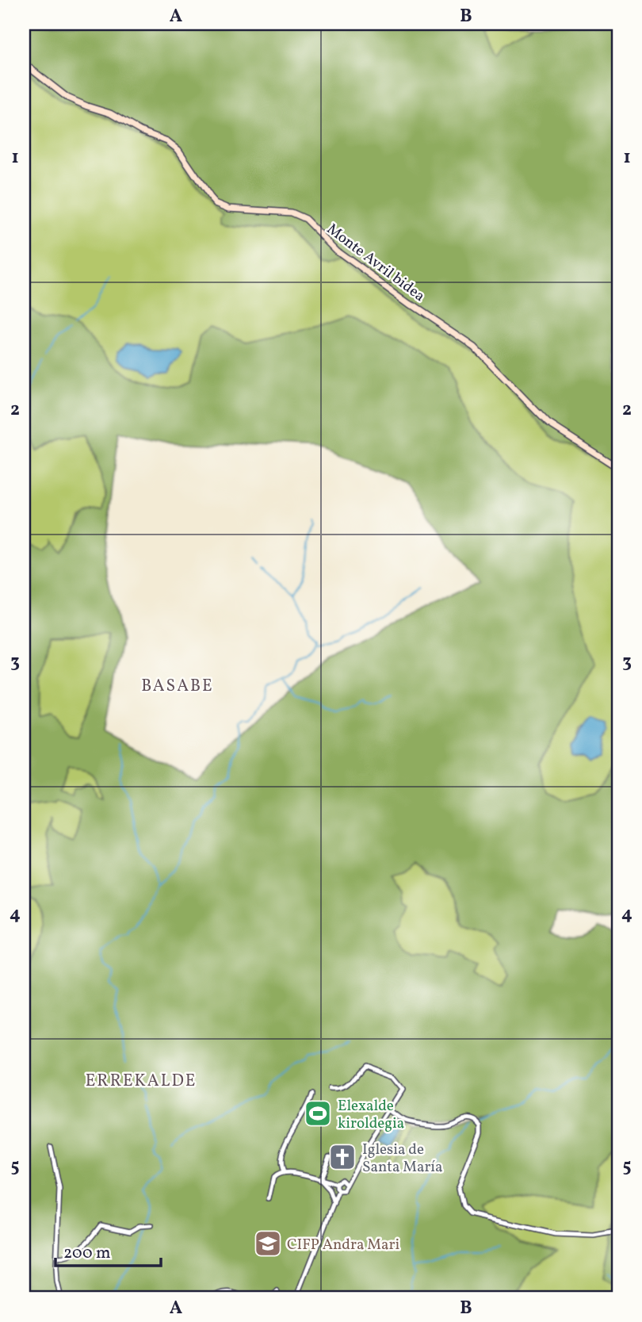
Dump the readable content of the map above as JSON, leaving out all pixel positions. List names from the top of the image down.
{
  "streets": {
    "street": ["Monte Avril bidea"]
  },
  "districts": ["BASABE", "ERREKALDE"],
  "places": {
    "sports": ["Elexalde kiroldegia"],
    "church": ["Iglesia de Santa María"],
    "school or university": ["CIFP Andra Mari"]
  },
  "scale_bar": "200 m",
  "grid": {
    "columns": ["A", "B"],
    "rows": [
      "1",
      "2",
      "3",
      "4",
      "5"
    ]
  }
}
